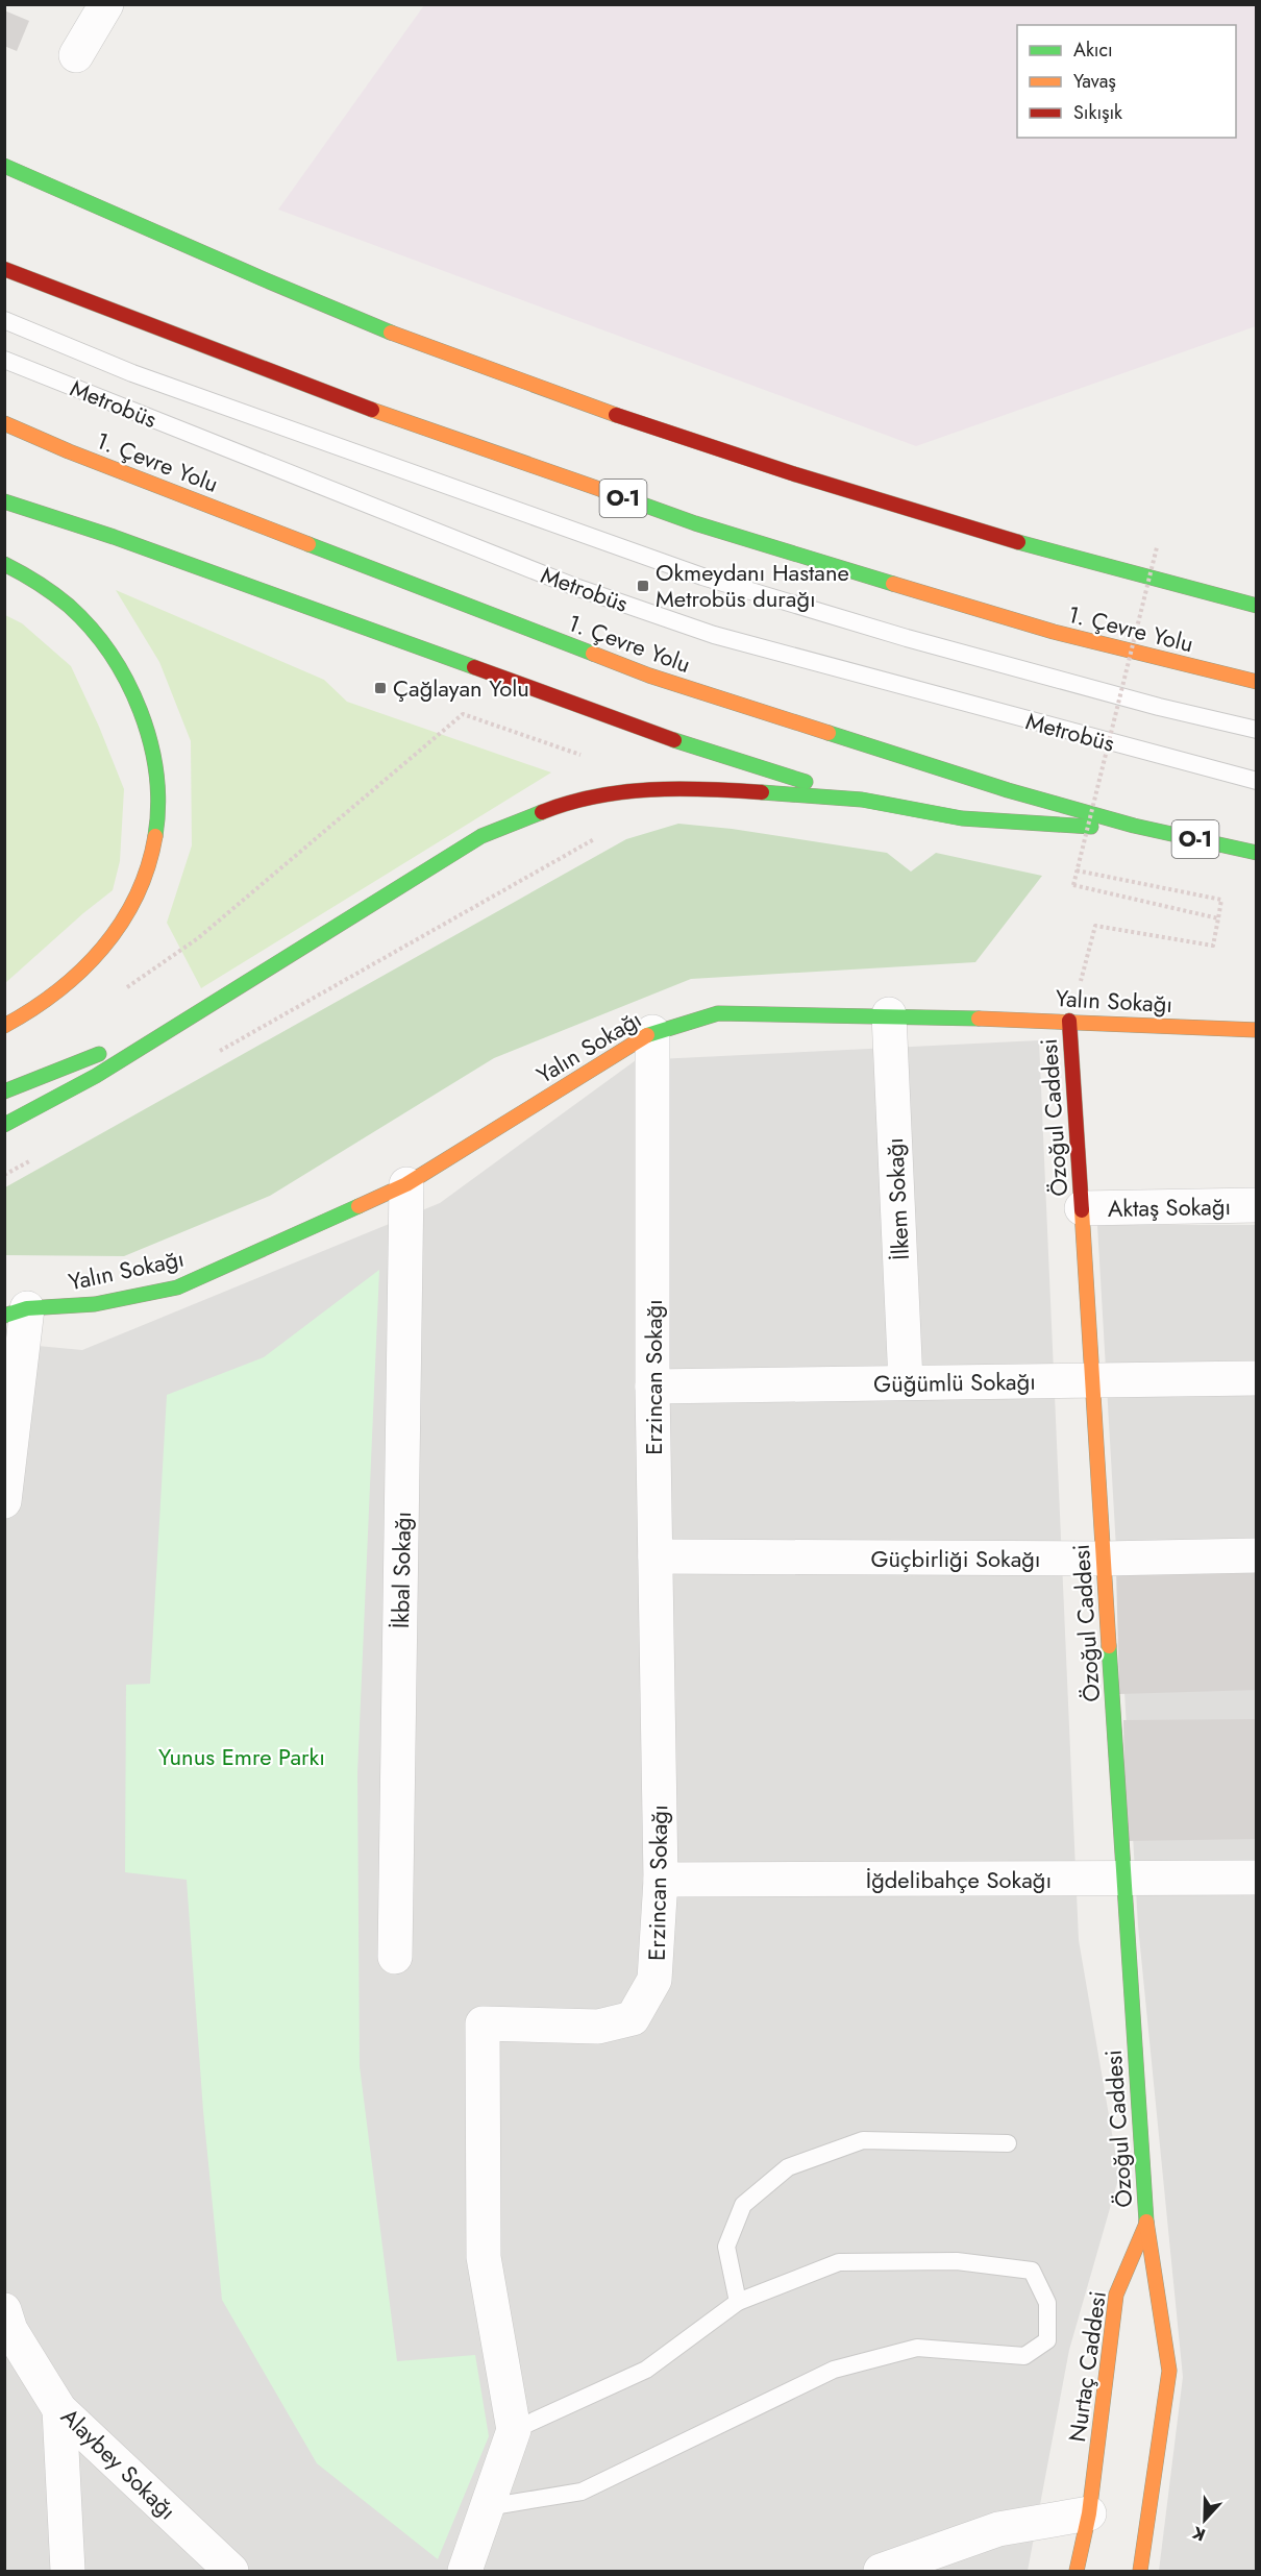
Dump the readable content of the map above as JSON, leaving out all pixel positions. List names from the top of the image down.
{
  "streets": {
    "main road": [
      "1. Çevre Yolu",
      "O-1",
      "Yalın Sokağı",
      "Özoğul Caddesi",
      "Nurtaç Caddesi"
    ],
    "street": [
      "İlkem Sokağı",
      "Aktaş Sokağı",
      "Erzincan Sokağı",
      "Güğümlü Sokağı",
      "Güçbirliği Sokağı",
      "İkbal Sokağı",
      "İğdelibahçe Sokağı",
      "Alaybey Sokağı"
    ],
    "lane": ["Metrobüs"]
  },
  "crossings": [
    ["Yalın Sokağı", "Özoğul Caddesi"],
    ["Yalın Sokağı", "İlkem Sokağı"],
    ["Yalın Sokağı", "Erzincan Sokağı"],
    ["Yalın Sokağı", "İkbal Sokağı"],
    ["Özoğul Caddesi", "Aktaş Sokağı"],
    ["Özoğul Caddesi", "Güğümlü Sokağı"],
    ["Özoğul Caddesi", "Güçbirliği Sokağı"],
    ["Özoğul Caddesi", "İğdelibahçe Sokağı"],
    ["Özoğul Caddesi", "Nurtaç Caddesi"],
    ["İlkem Sokağı", "Güğümlü Sokağı"],
    ["Erzincan Sokağı", "Güğümlü Sokağı"],
    ["Erzincan Sokağı", "Güçbirliği Sokağı"],
    ["Erzincan Sokağı", "İğdelibahçe Sokağı"]
  ],
  "parks": ["Yunus Emre Parkı"],
  "places": {
    "transit": ["Okmeydanı Hastane Metrobüs durağı", "Çağlayan Yolu"]
  },
  "legend": ["Akıcı", "Yavaş", "Sıkışık"],
  "north": "bottom"
}
